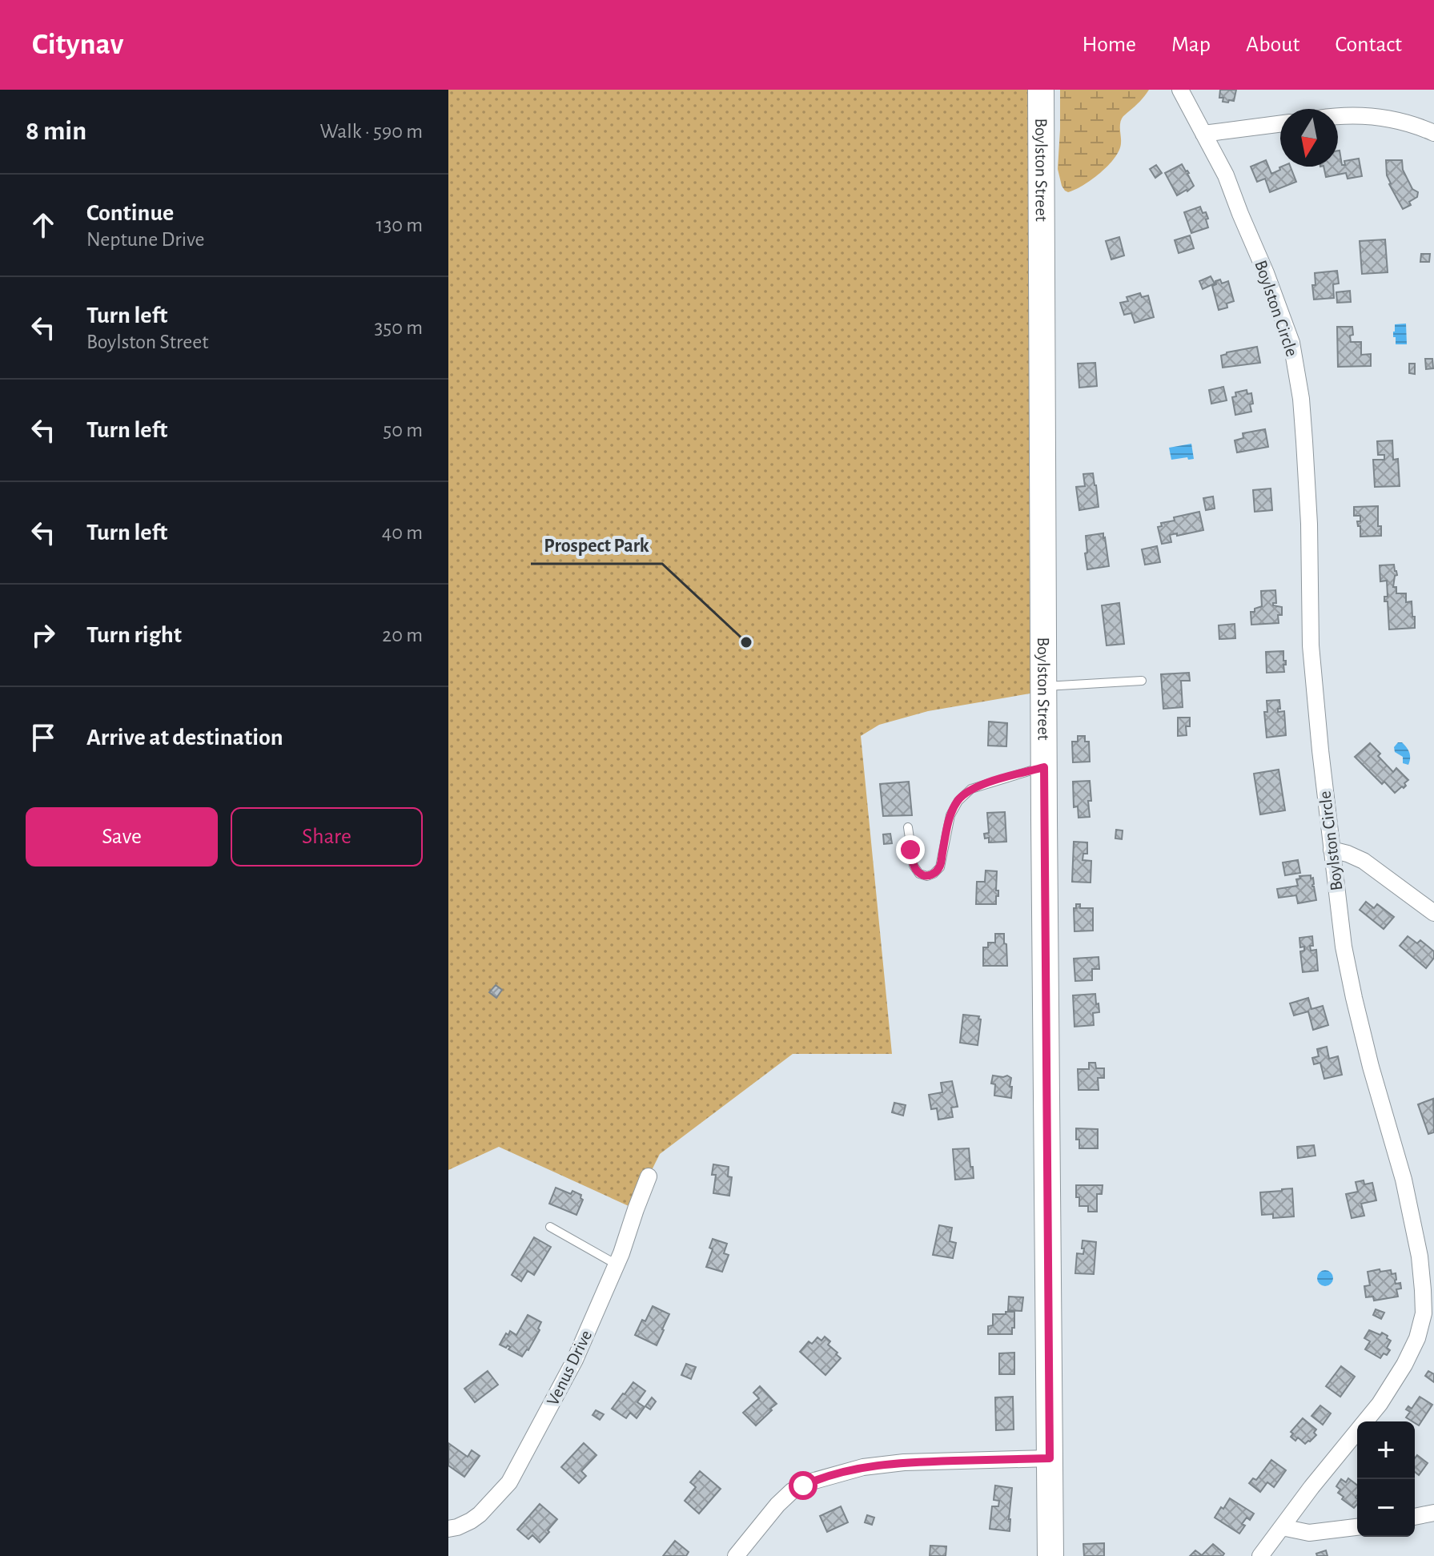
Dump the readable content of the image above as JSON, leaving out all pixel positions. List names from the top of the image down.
{
  "streets": {
    "main road": ["Boylston Street"],
    "street": ["Boylston Circle", "Venus Drive"]
  },
  "places": ["Prospect Park"],
  "north": "bottom",
  "page": {
    "header": "Citynav",
    "nav": [
      "Home",
      "Map",
      "About",
      "Contact"
    ],
    "heading": ["8 min", "Walk · 590 m"],
    "list": [
      ["Continue", "Neptune Drive", "130 m"],
      ["Turn left", "Boylston Street", "350 m"],
      ["Turn left", "50 m"],
      ["Turn left", "40 m"],
      ["Turn right", "20 m"],
      "Arrive at destination"
    ],
    "buttons": ["Save", "Share"],
    "map_buttons": ["+", "−"]
  }
}
